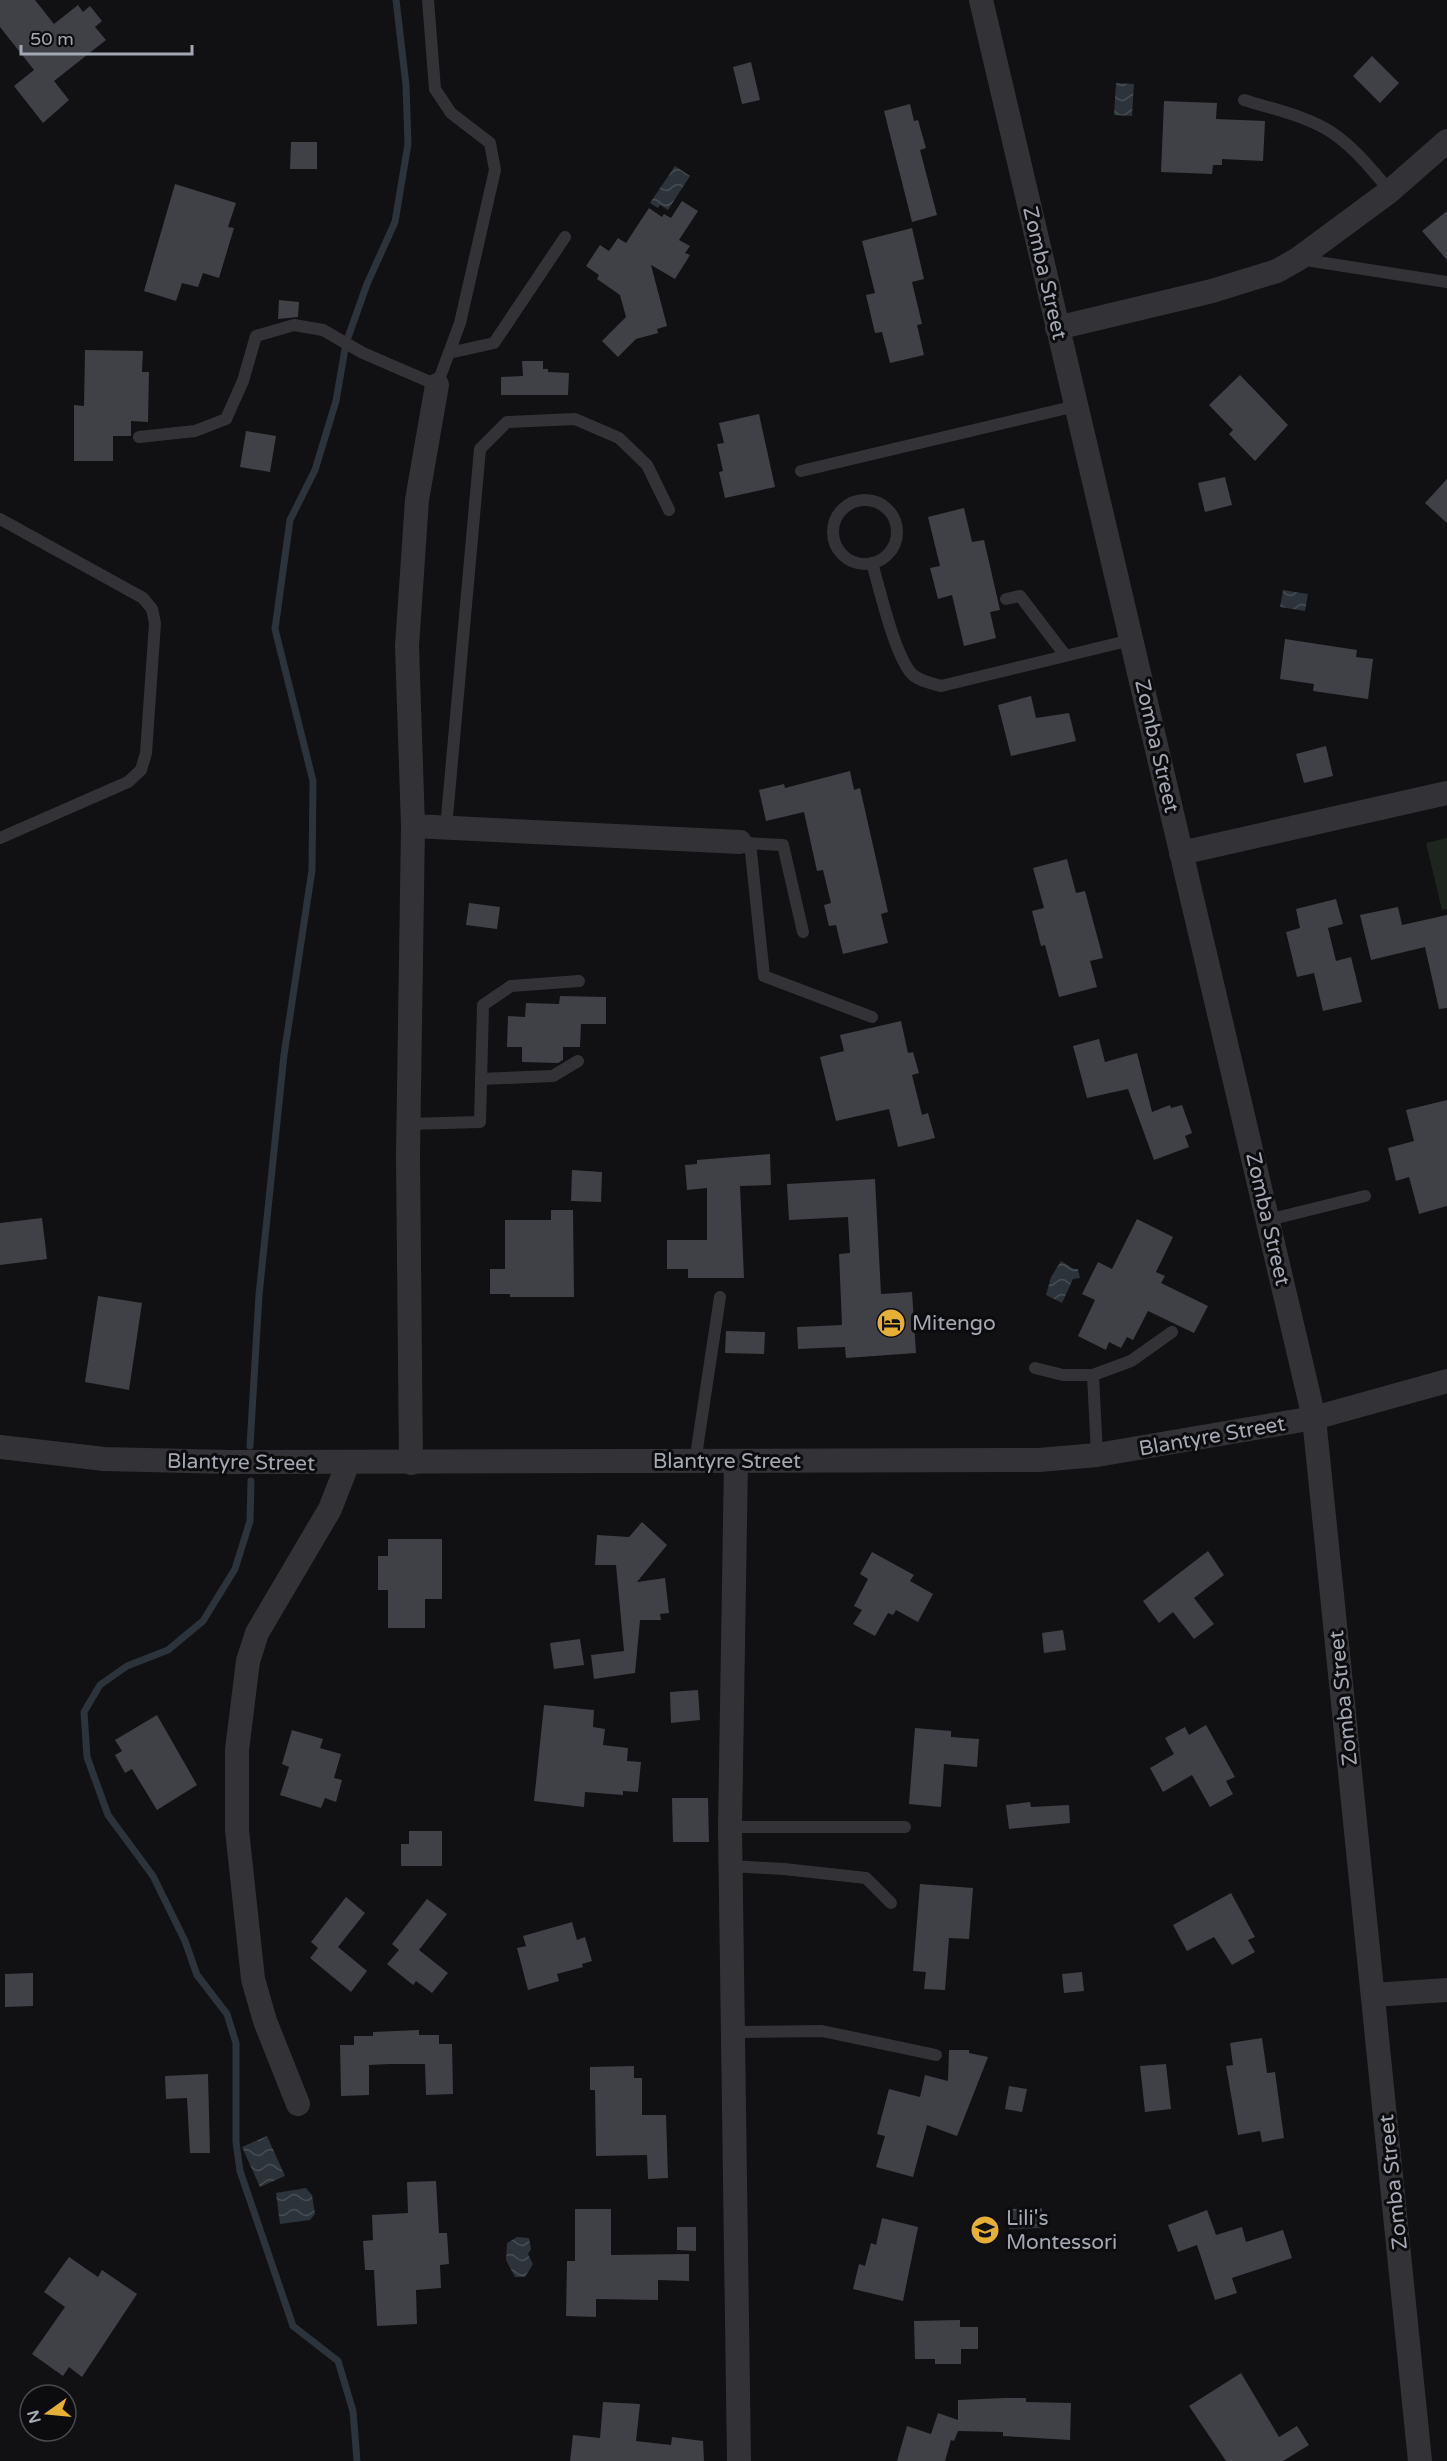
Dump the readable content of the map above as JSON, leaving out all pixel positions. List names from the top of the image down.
{
  "streets": {
    "street": ["Zomba Street", "Blantyre Street"]
  },
  "crossings": [
    ["Zomba Street", "Blantyre Street"]
  ],
  "places": {
    "hotel": ["Mitengo"],
    "school or university": ["Lili's Montessori"]
  },
  "scale_bar": "50 m",
  "north": "left"
}
